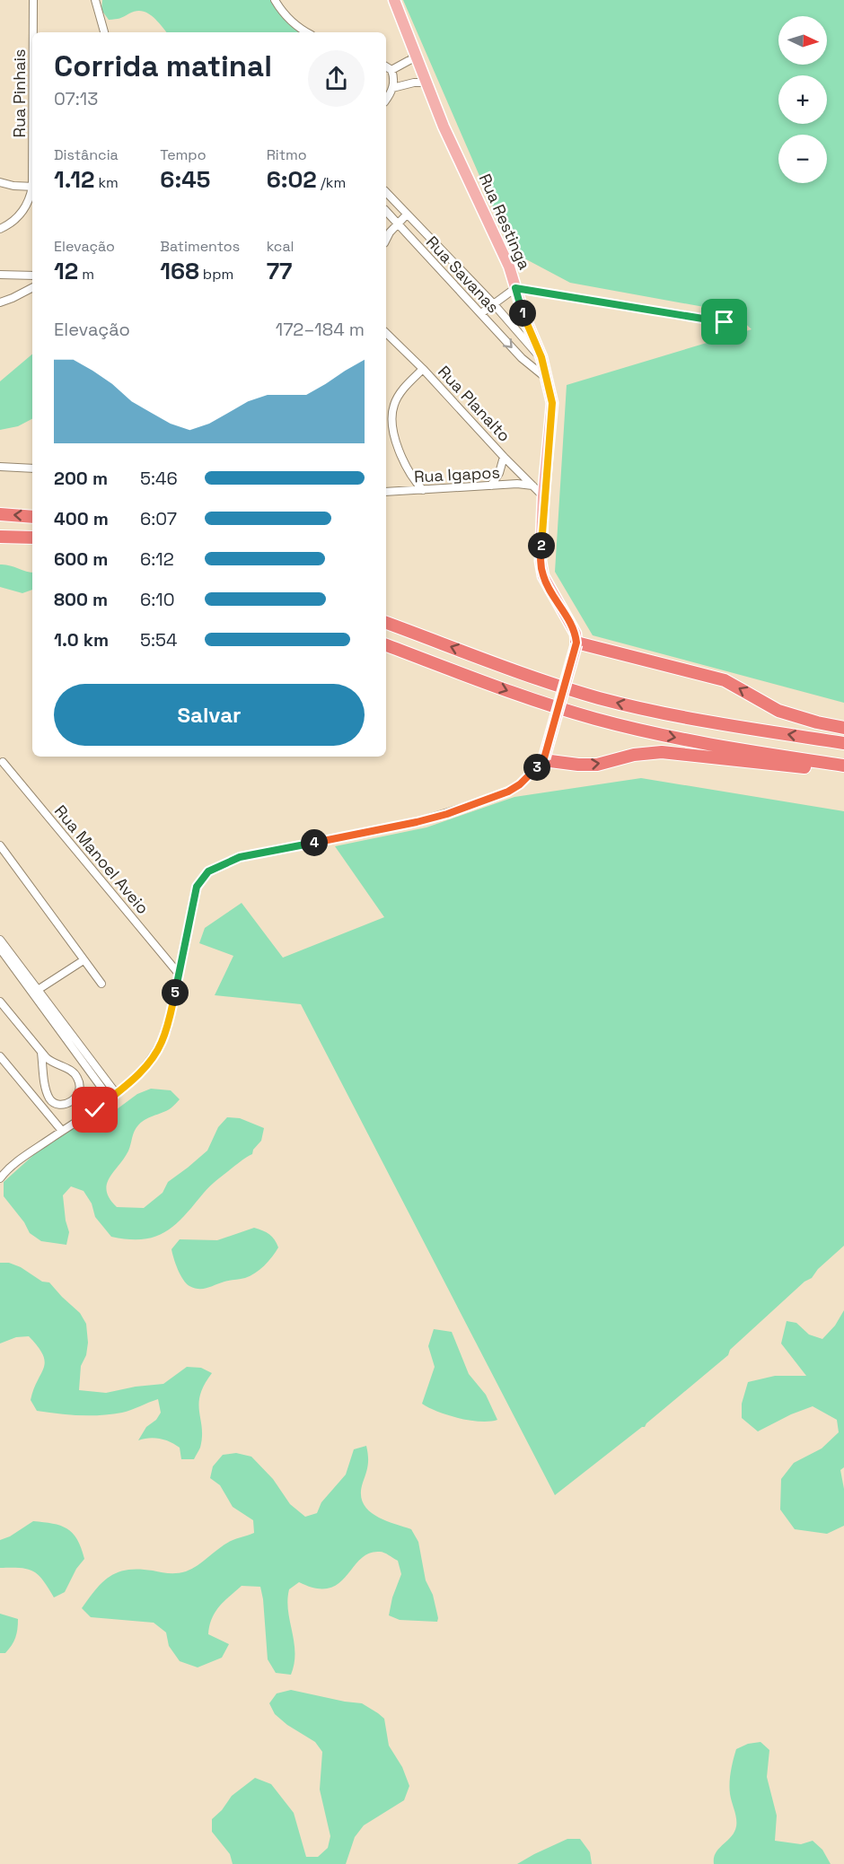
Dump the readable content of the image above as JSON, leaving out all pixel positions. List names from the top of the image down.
{
  "streets": {
    "main road": ["Rua Restinga"],
    "street": [
      "Rua Pinhais",
      "Rua Savanas",
      "Rua Planalto",
      "Rua Igapos",
      "Rua Manoel Aveio"
    ]
  },
  "crossings": [
    ["Rua Restinga", "Rua Savanas"],
    ["Rua Restinga", "Rua Planalto"],
    ["Rua Planalto", "Rua Igapos"]
  ],
  "north": "right",
  "page": {
    "map_buttons": ["+", "−"],
    "heading": ["Corrida matinal", "07:13"],
    "stats": [
      ["Distância", "1.12 km"],
      ["Tempo", "6:45"],
      ["Ritmo", "6:02 /km"],
      ["Elevação", "12 m"],
      ["Batimentos", "168 bpm"],
      ["kcal", "77"]
    ],
    "pins": [
      "1",
      "2",
      "3",
      "4",
      "5"
    ],
    "chart": ["Elevação", "172–184 m"],
    "list": [
      {
        "name": "200 m",
        "note": "5:46"
      },
      {
        "name": "400 m",
        "note": "6:07"
      },
      {
        "name": "600 m",
        "note": "6:12"
      },
      {
        "name": "800 m",
        "note": "6:10"
      },
      {
        "name": "1.0 km",
        "note": "5:54"
      }
    ],
    "buttons": "Salvar"
  }
}
